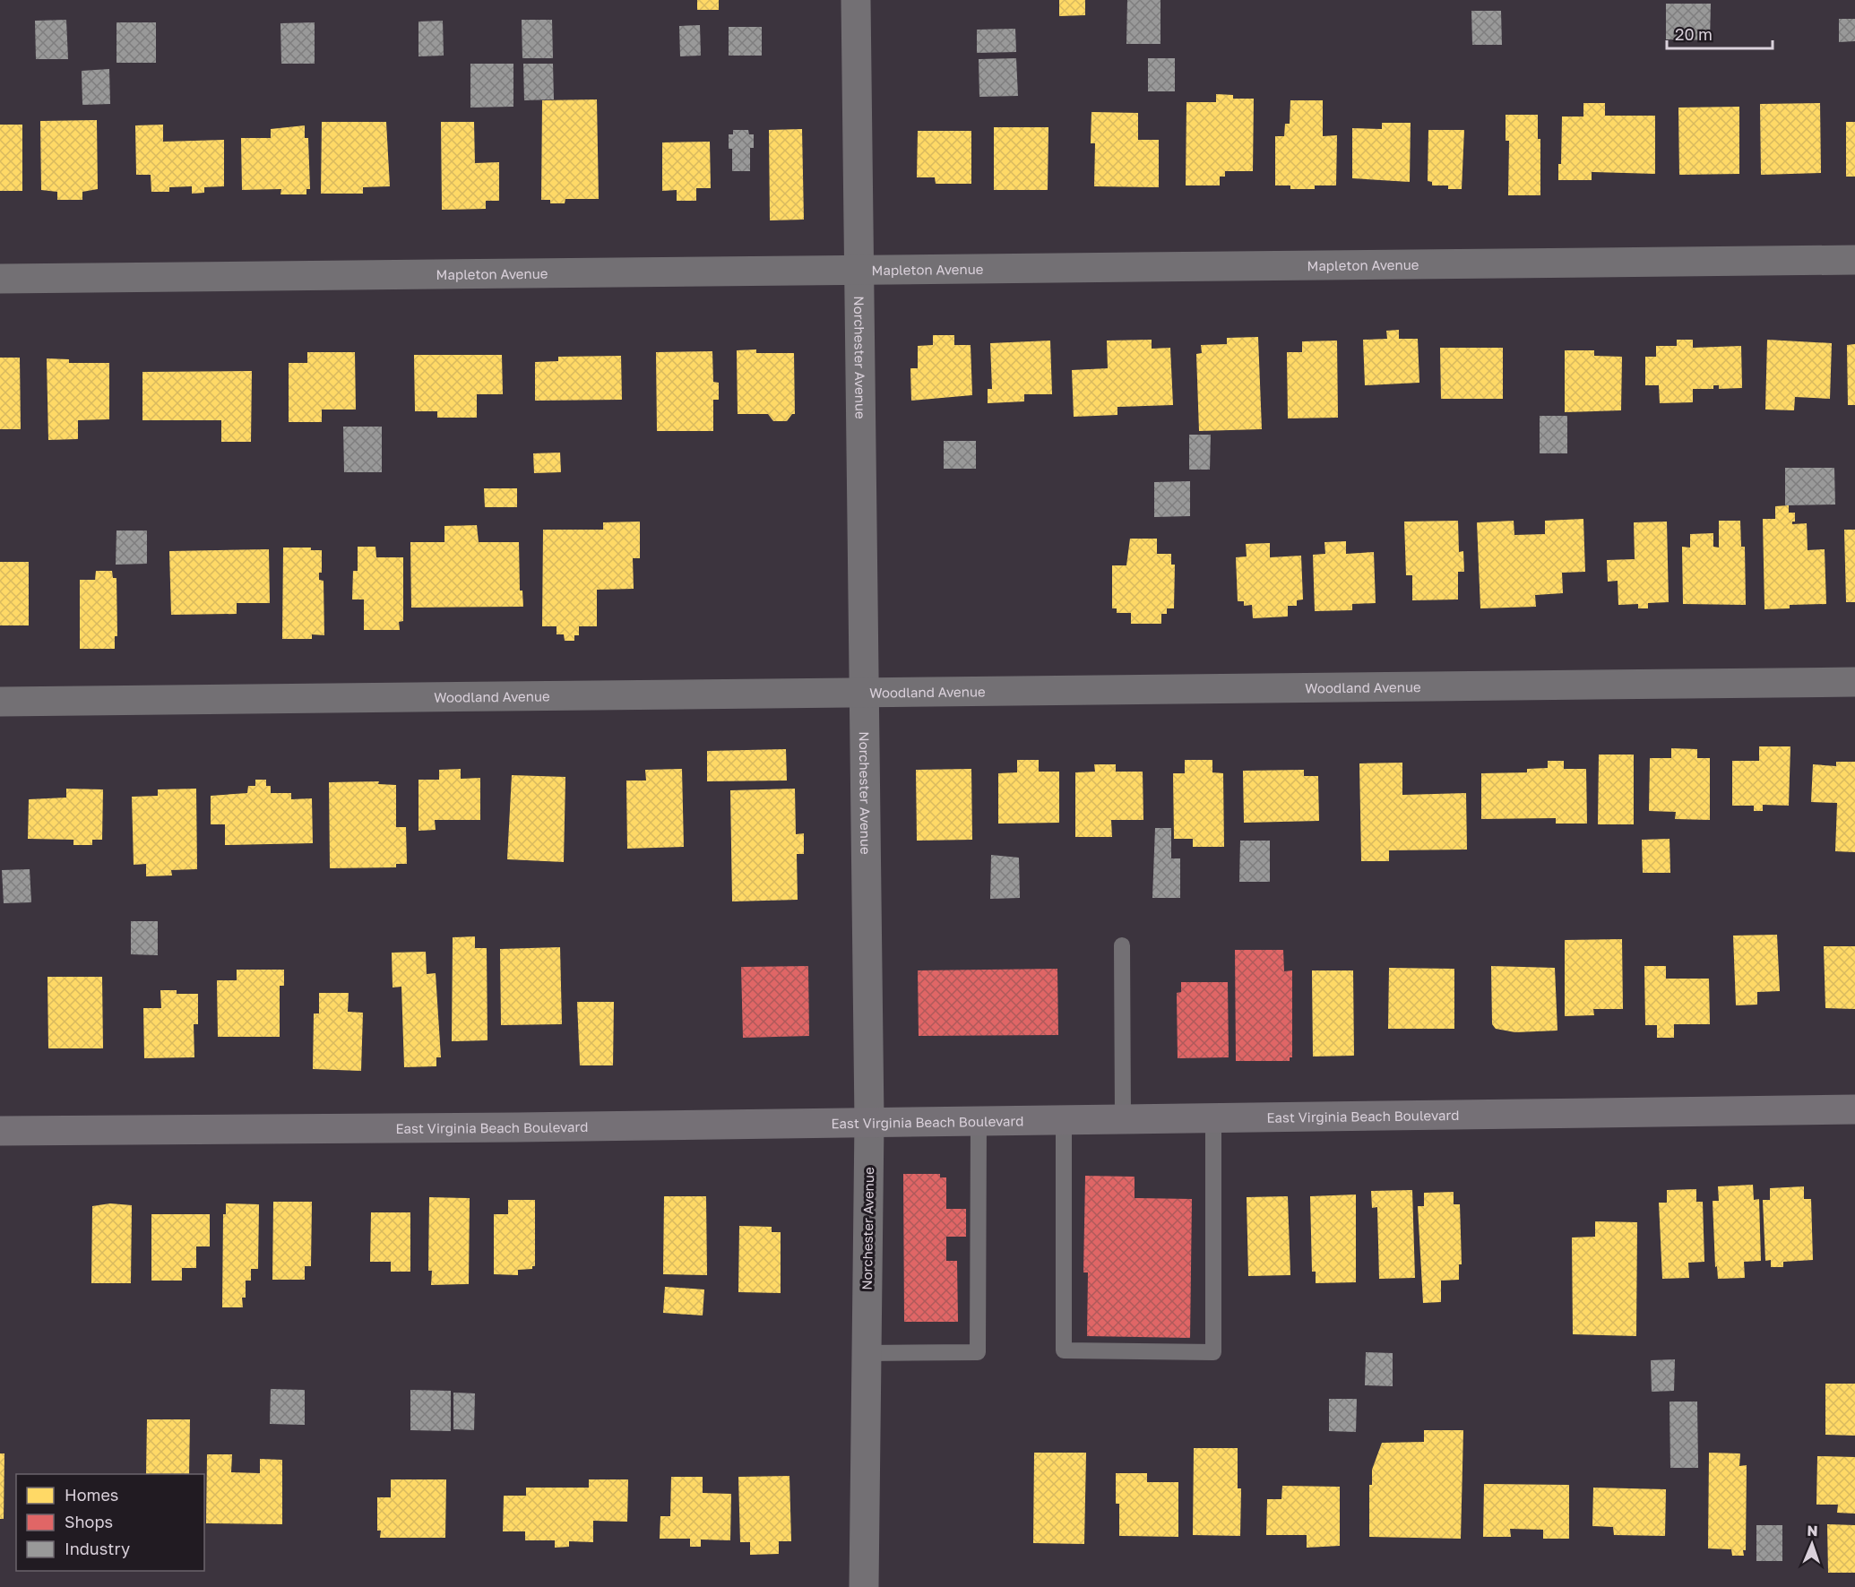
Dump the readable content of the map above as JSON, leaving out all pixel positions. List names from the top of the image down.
{
  "streets": {
    "main road": ["East Virginia Beach Boulevard"],
    "street": ["Mapleton Avenue", "Norchester Avenue", "Woodland Avenue"]
  },
  "crossings": [
    ["Mapleton Avenue", "Norchester Avenue"],
    ["Norchester Avenue", "Woodland Avenue"],
    ["Norchester Avenue", "East Virginia Beach Boulevard"]
  ],
  "legend": ["Homes", "Shops", "Industry"],
  "scale_bar": "20 m",
  "north": "top"
}
